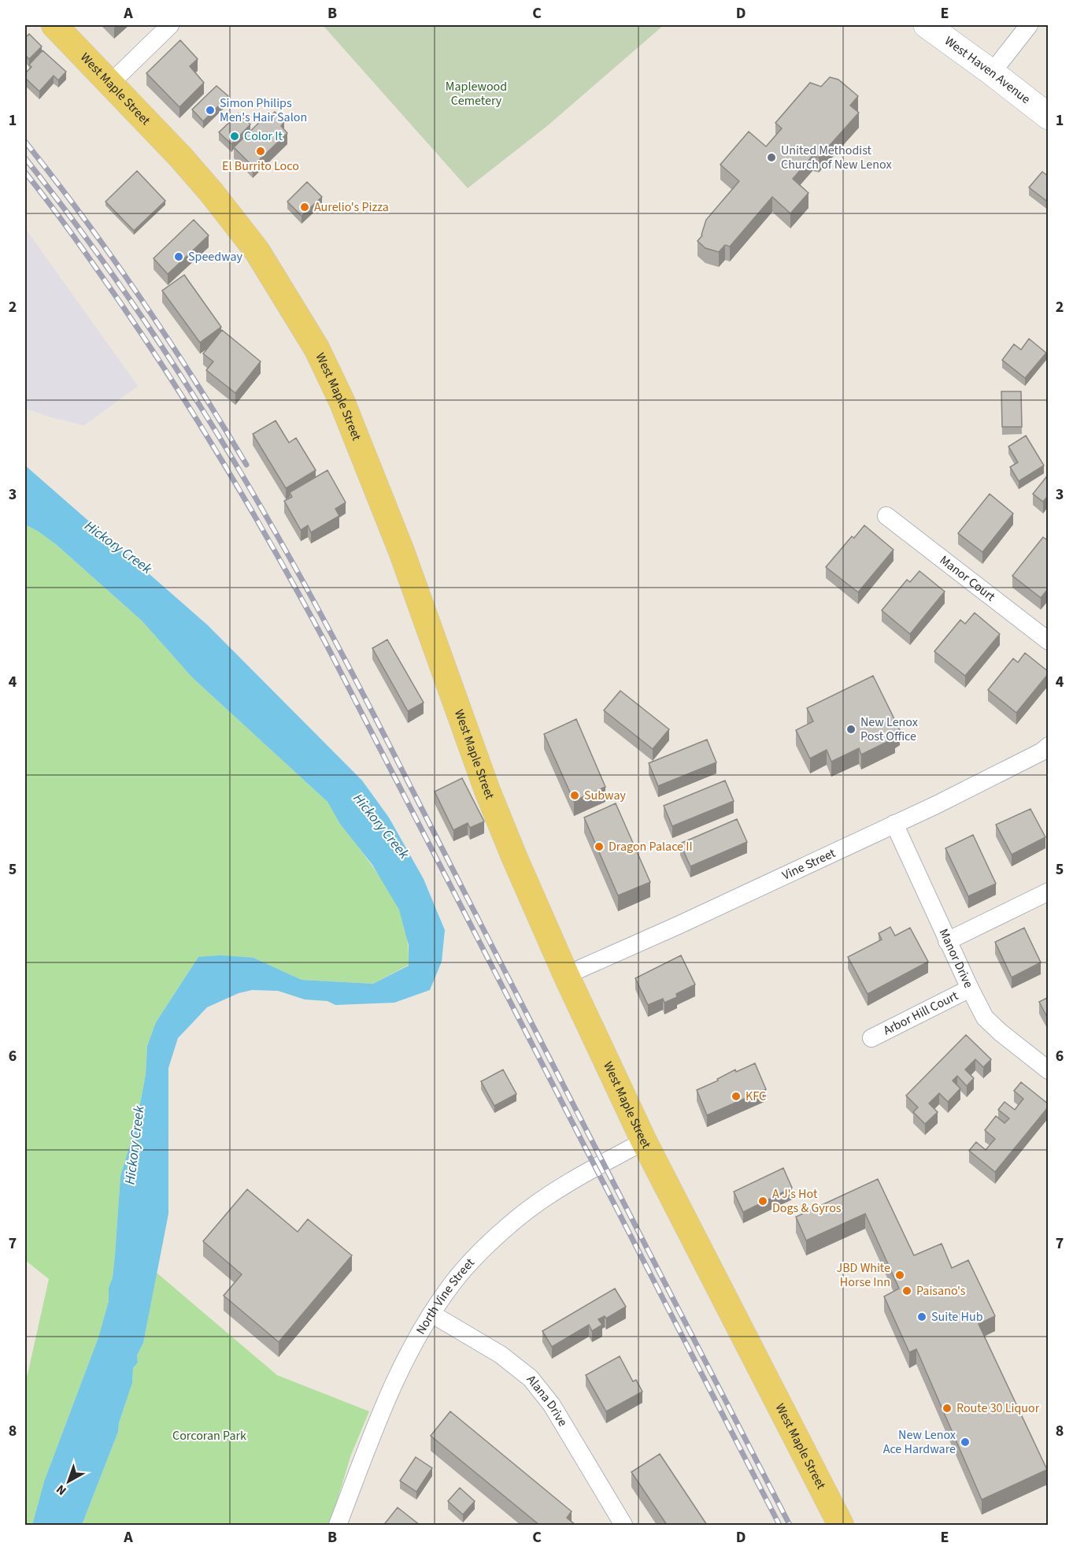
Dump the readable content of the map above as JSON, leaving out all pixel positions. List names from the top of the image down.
{
  "streets": {
    "main road": ["West Maple Street"],
    "street": [
      "West Haven Avenue",
      "Manor Court",
      "Vine Street",
      "Manor Drive",
      "Arbor Hill Court",
      "North Vine Street",
      "Alana Drive"
    ]
  },
  "crossings": [
    ["West Maple Street", "Vine Street"],
    ["West Maple Street", "North Vine Street"],
    ["Vine Street", "Manor Drive"],
    ["Manor Drive", "Arbor Hill Court"],
    ["North Vine Street", "Alana Drive"]
  ],
  "water": ["Hickory Creek"],
  "parks": ["Maplewood Cemetery", "Corcoran Park"],
  "places": [
    "Simon Philips Men's Hair Salon",
    "Color It",
    "El Burrito Loco",
    "United Methodist Church of New Lenox",
    "Aurelio's Pizza",
    "Speedway",
    "New Lenox Post Office",
    "Subway",
    "Dragon Palace II",
    "KFC",
    "A J's Hot Dogs & Gyros",
    "JBD White Horse Inn",
    "Paisano's",
    "Suite Hub",
    "Route 30 Liquor",
    "New Lenox Ace Hardware"
  ],
  "north": "bottom left",
  "grid": {
    "columns": [
      "A",
      "B",
      "C",
      "D",
      "E"
    ],
    "rows": [
      "1",
      "2",
      "3",
      "4",
      "5",
      "6",
      "7",
      "8"
    ]
  }
}
